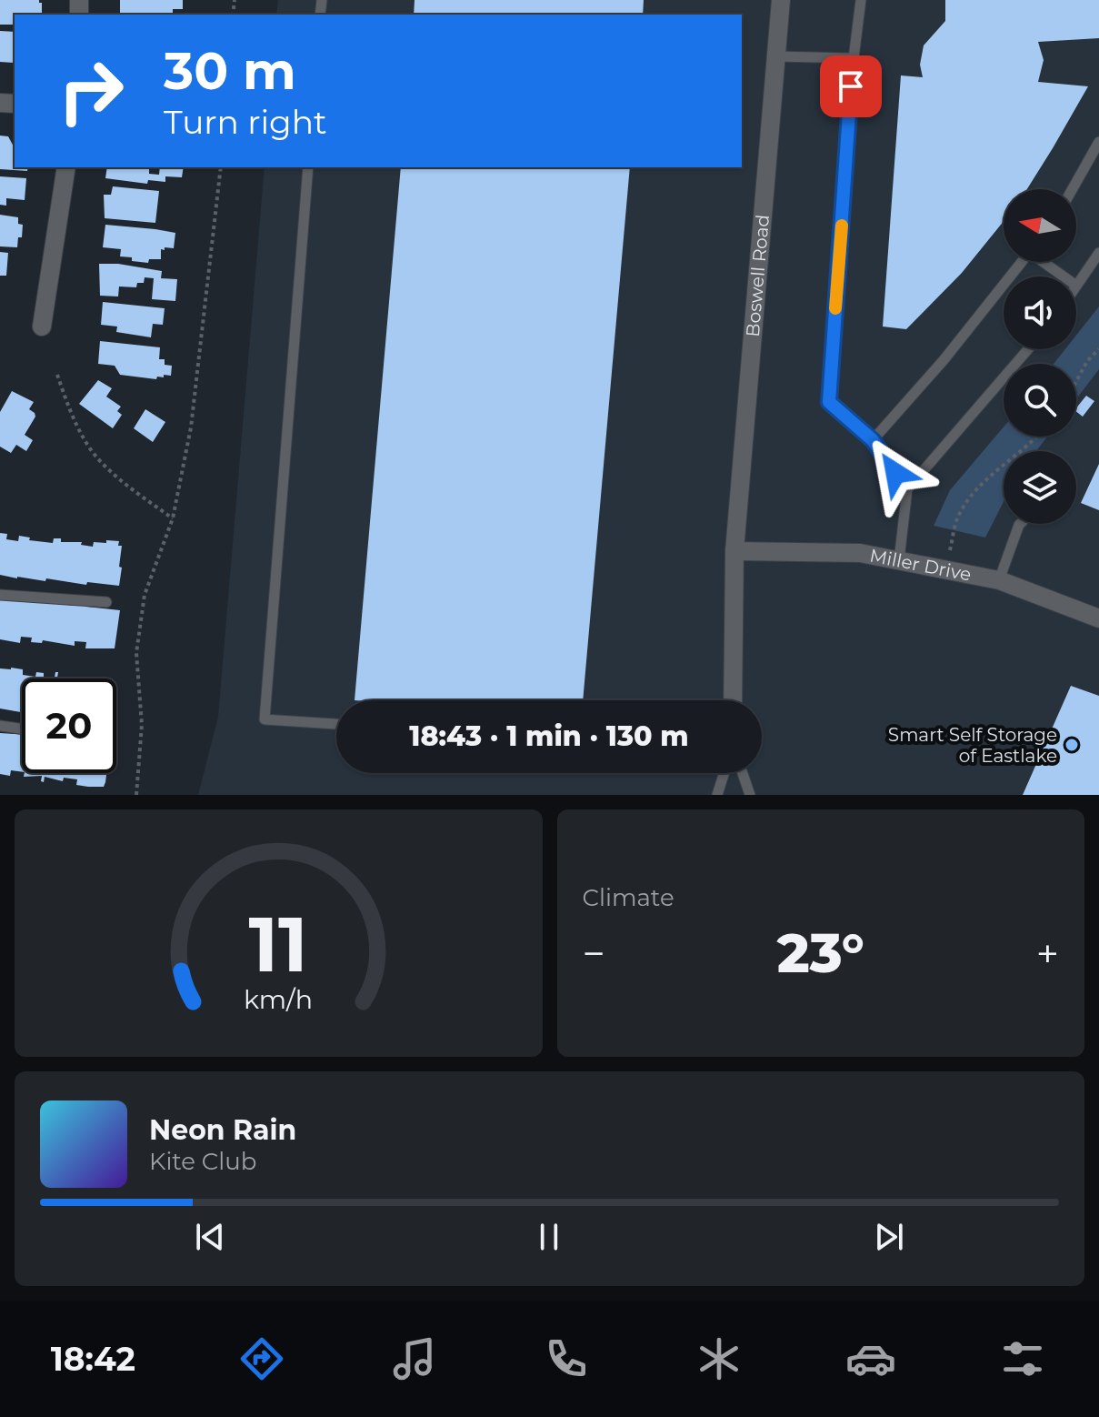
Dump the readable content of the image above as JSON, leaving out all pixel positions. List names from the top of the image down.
{
  "streets": {
    "street": ["Boswell Road", "Miller Drive"]
  },
  "crossings": [
    ["Boswell Road", "Miller Drive"]
  ],
  "places": ["Smart Self Storage of Eastlake"],
  "north": "left",
  "page": {
    "turn": ["30 m", "Turn right"],
    "limit": "20",
    "trip": "18:43 · 1 min · 130 m",
    "tile": "Climate",
    "heat": ["−", "23°", "+"],
    "song": ["Neon Rain", "Kite Club"],
    "tabs": "18:42",
    "gauge": ["11", "km/h"]
  }
}
